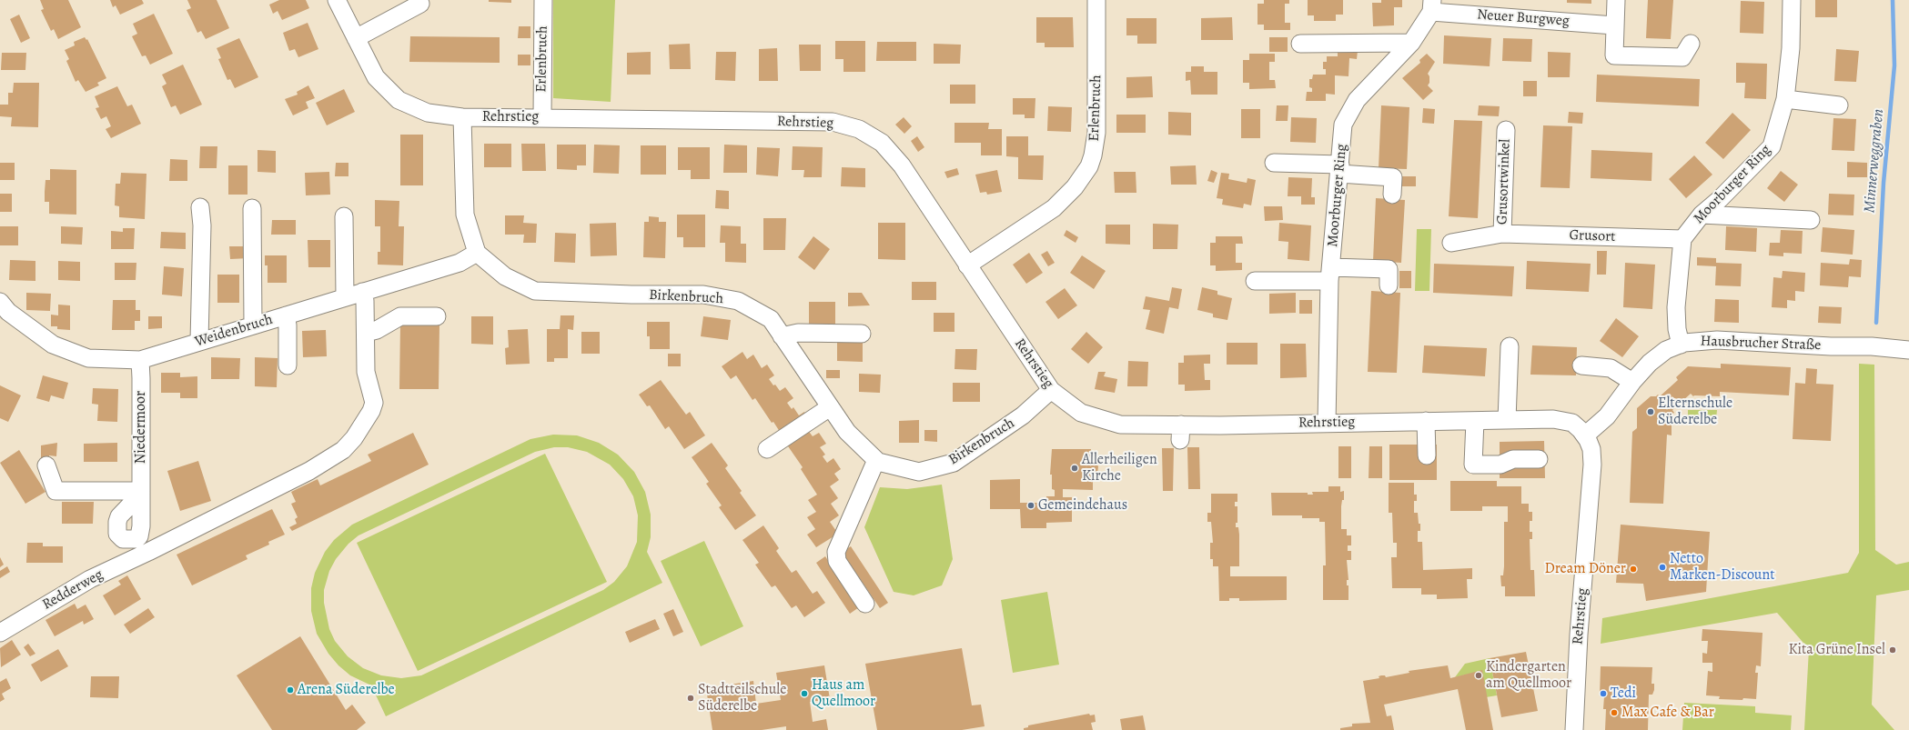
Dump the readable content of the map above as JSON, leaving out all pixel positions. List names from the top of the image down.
{
  "streets": {
    "street": [
      "Neuer Burgweg",
      "Erlenbruch",
      "Rehrstieg",
      "Grusortwinkel",
      "Moorburger Ring",
      "Grusort",
      "Birkenbruch",
      "Weidenbruch",
      "Hausbrucher Straße",
      "Niedermoor",
      "Redderweg"
    ]
  },
  "crossings": [
    ["Neuer Burgweg", "Moorburger Ring"],
    ["Erlenbruch", "Rehrstieg"],
    ["Rehrstieg", "Moorburger Ring"],
    ["Rehrstieg", "Birkenbruch"],
    ["Rehrstieg", "Hausbrucher Straße"],
    ["Grusortwinkel", "Grusort"],
    ["Moorburger Ring", "Grusort"],
    ["Birkenbruch", "Weidenbruch"],
    ["Weidenbruch", "Niedermoor"],
    ["Weidenbruch", "Redderweg"]
  ],
  "water": ["Minnerweggraben"],
  "places": [
    "Elternschule Süderelbe",
    "Allerheiligen Kirche",
    "Gemeindehaus",
    "Netto Marken-Discount",
    "Dream Döner",
    "Kita Grüne Insel",
    "Kindergarten am Quellmoor",
    "Arena Süderelbe",
    "Haus am Quellmoor",
    "Tedi",
    "Stadtteilschule Süderelbe",
    "Max Cafe & Bar"
  ]
}
